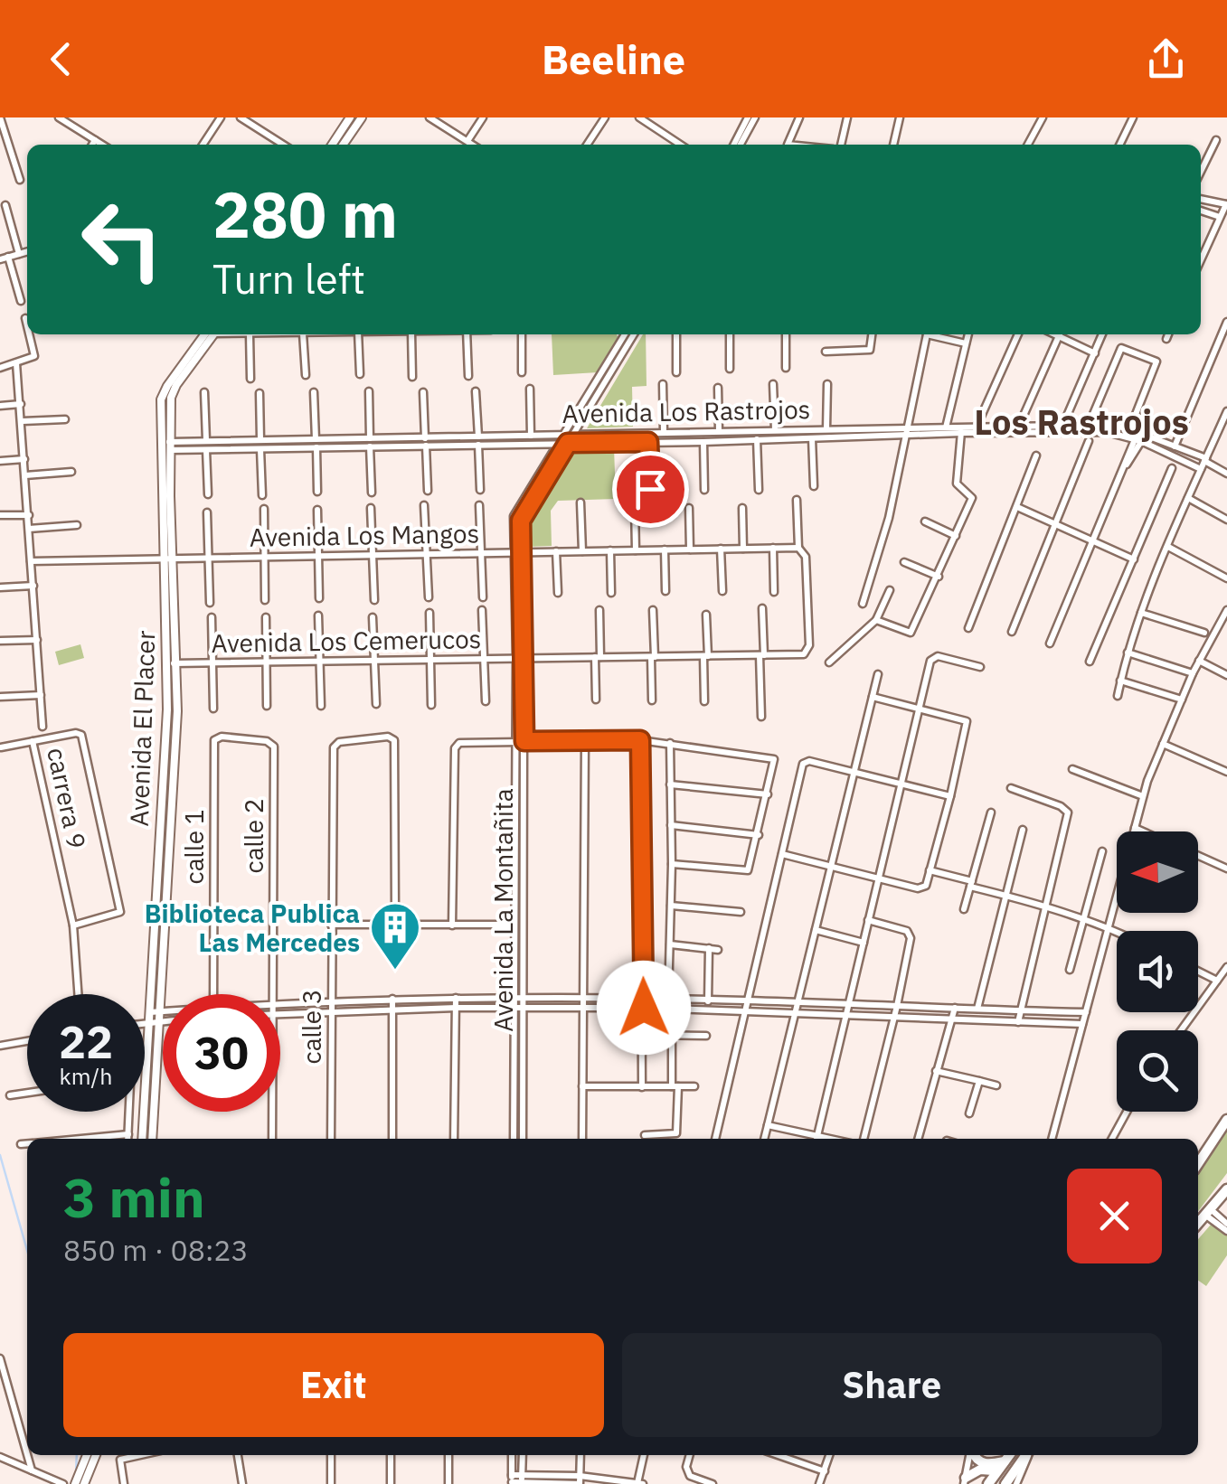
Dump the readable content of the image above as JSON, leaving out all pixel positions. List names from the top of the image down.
{
  "streets": {
    "street": [
      "Avenida Los Rastrojos",
      "Avenida Los Mangos",
      "Avenida Los Cemerucos",
      "Avenida El Placer",
      "carrera 9",
      "calle 2",
      "calle 1",
      "Avenida La Montañita",
      "calle 3"
    ]
  },
  "crossings": [
    ["Avenida Los Rastrojos", "Avenida El Placer"],
    ["Avenida Los Rastrojos", "Avenida La Montañita"],
    ["Avenida Los Mangos", "Avenida Los Cemerucos"],
    ["Avenida Los Mangos", "Avenida El Placer"],
    ["Avenida Los Mangos", "Avenida La Montañita"],
    ["Avenida Los Cemerucos", "Avenida El Placer"],
    ["Avenida Los Cemerucos", "Avenida La Montañita"],
    ["calle 2", "calle 1"]
  ],
  "districts": ["Los Rastrojos"],
  "places": {
    "building": ["Biblioteca Publica Las Mercedes"]
  },
  "north": "left",
  "page": {
    "header": "Beeline",
    "turn": ["280 m", "Turn left"],
    "speed": "22 km/h",
    "limit": "30",
    "heading": ["3 min", "850 m · 08:23"],
    "buttons": ["Exit", "Share"]
  }
}
